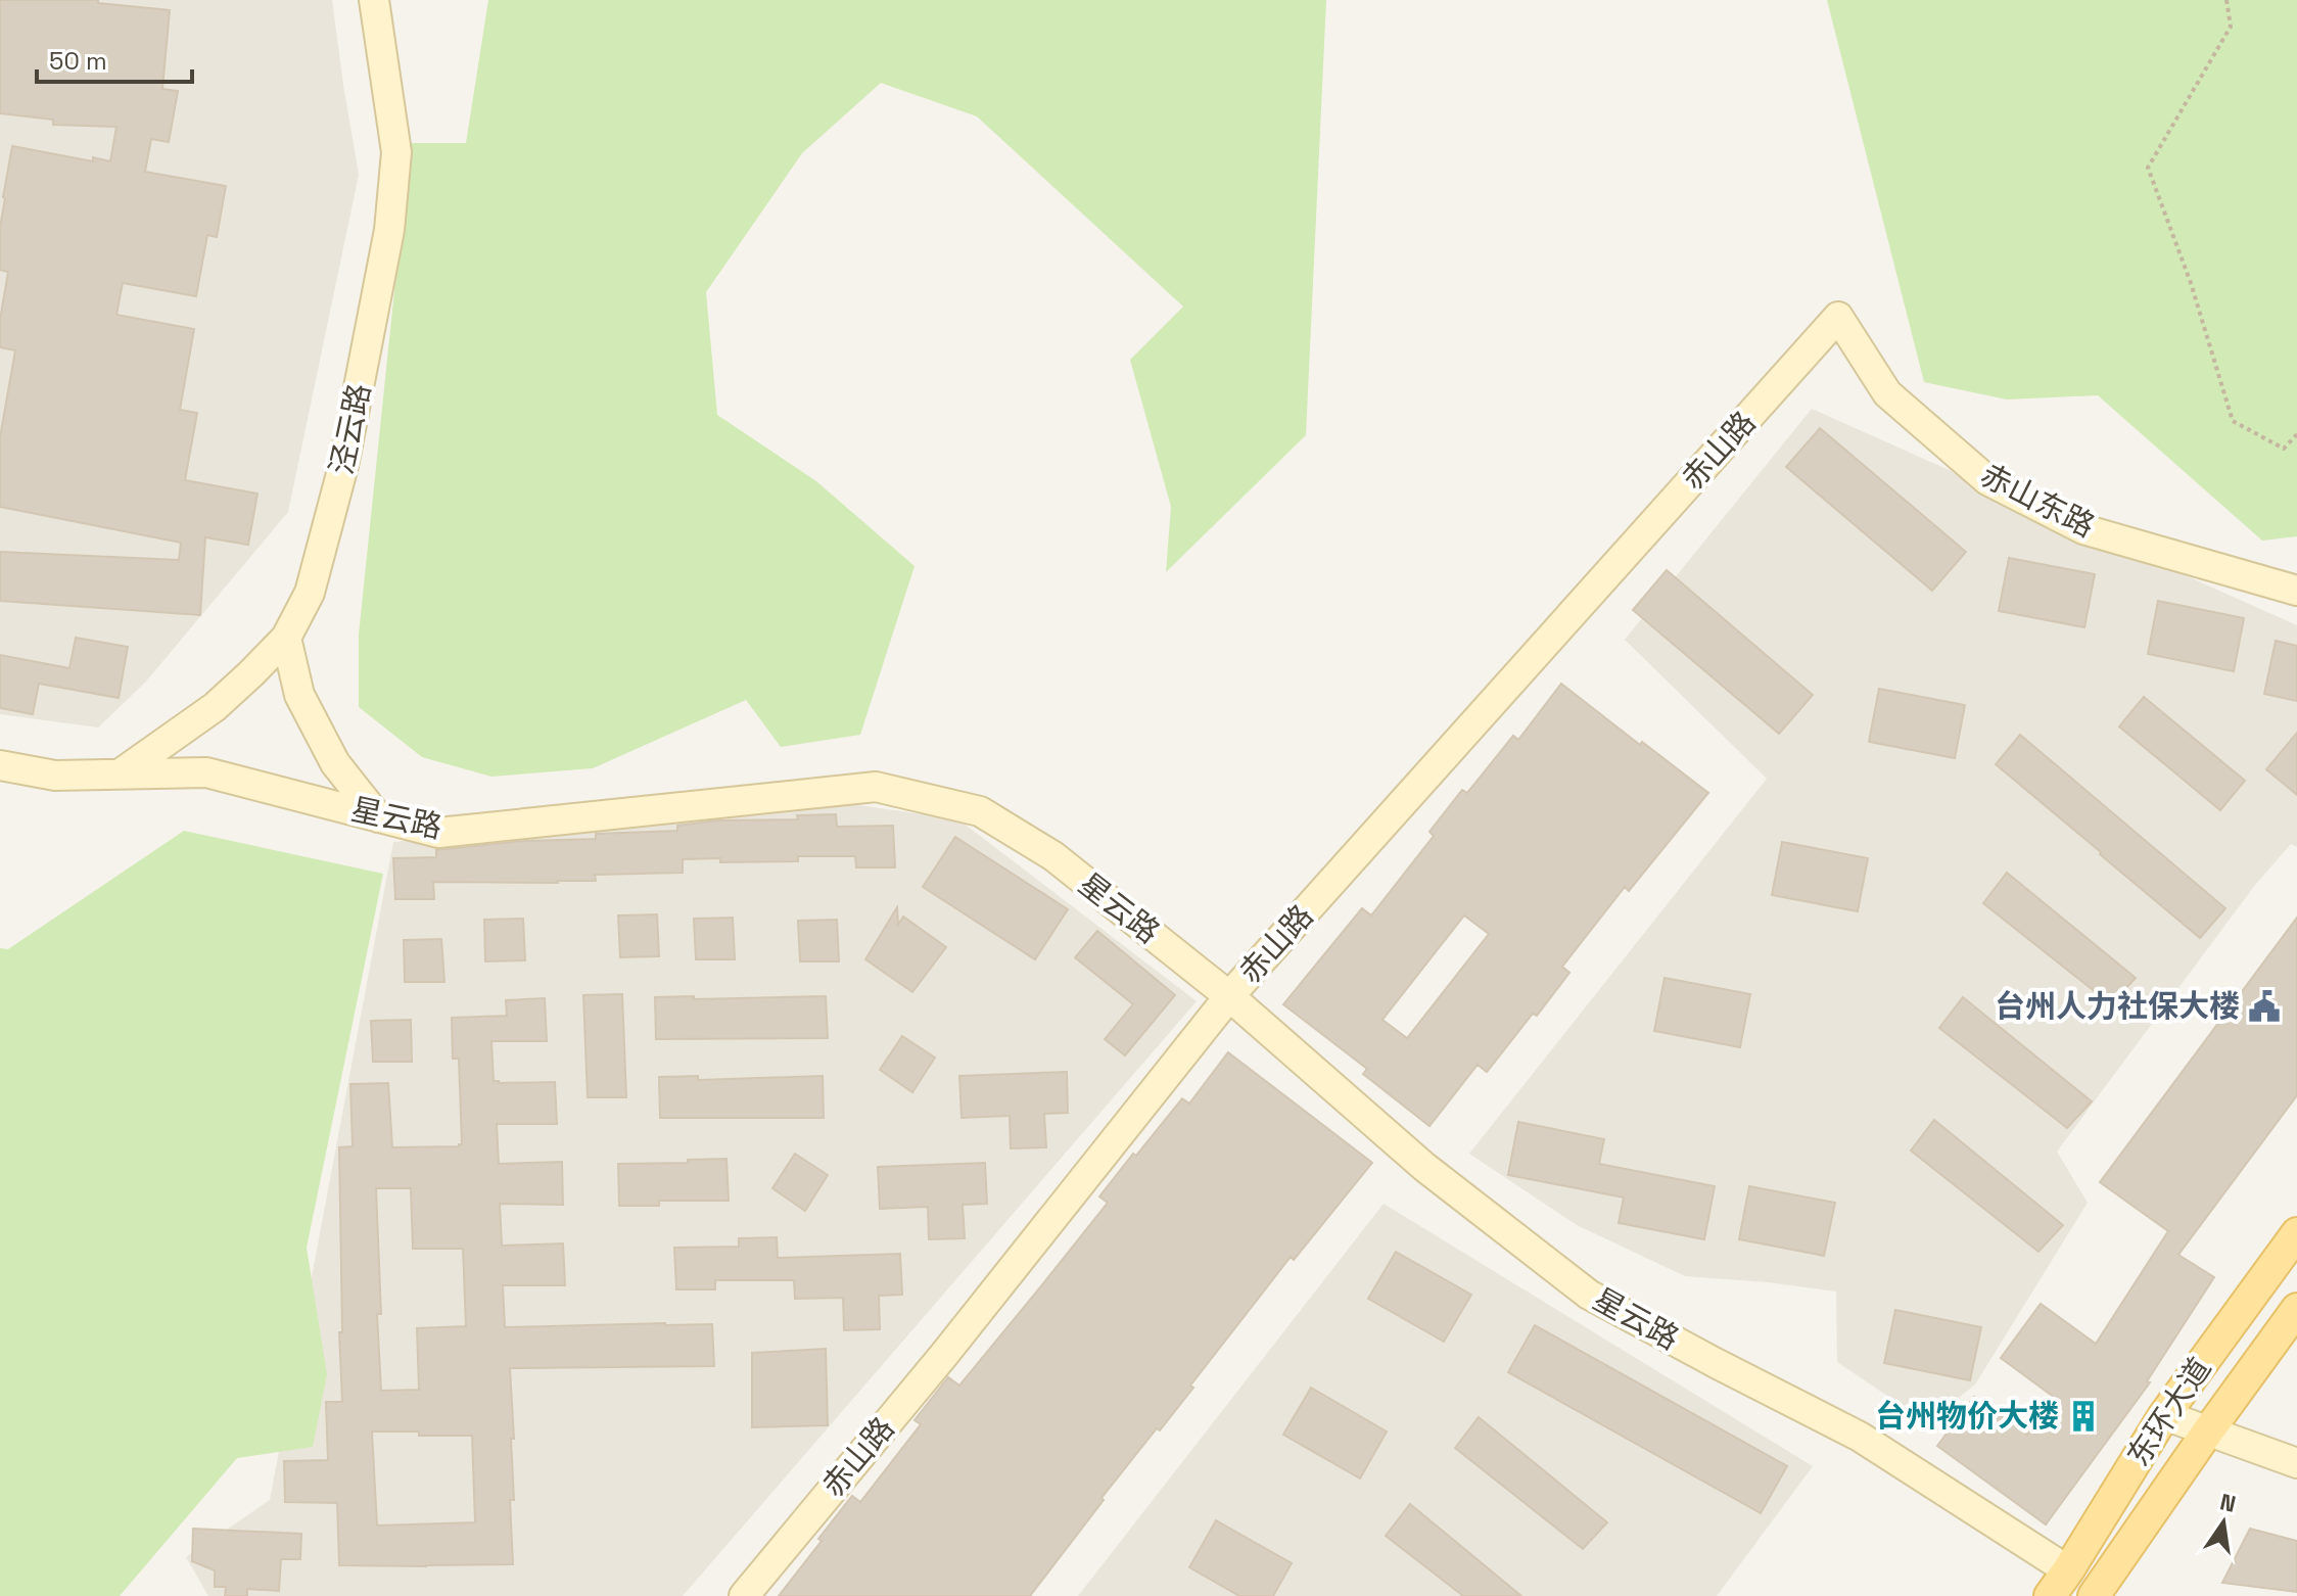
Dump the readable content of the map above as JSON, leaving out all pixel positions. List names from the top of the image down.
{
  "streets": {
    "main road": ["东环大道"],
    "street": [
      "泾云路",
      "赤山路",
      "赤山东路",
      "星云路"
    ]
  },
  "crossings": [
    ["泾云路", "星云路"],
    ["赤山路", "赤山东路"],
    ["赤山路", "星云路"],
    ["星云路", "东环大道"]
  ],
  "places": {
    "public building": ["台州人力社保大楼"],
    "building": ["台州物价大楼"]
  },
  "scale_bar": "50 m",
  "north": "top"
}
